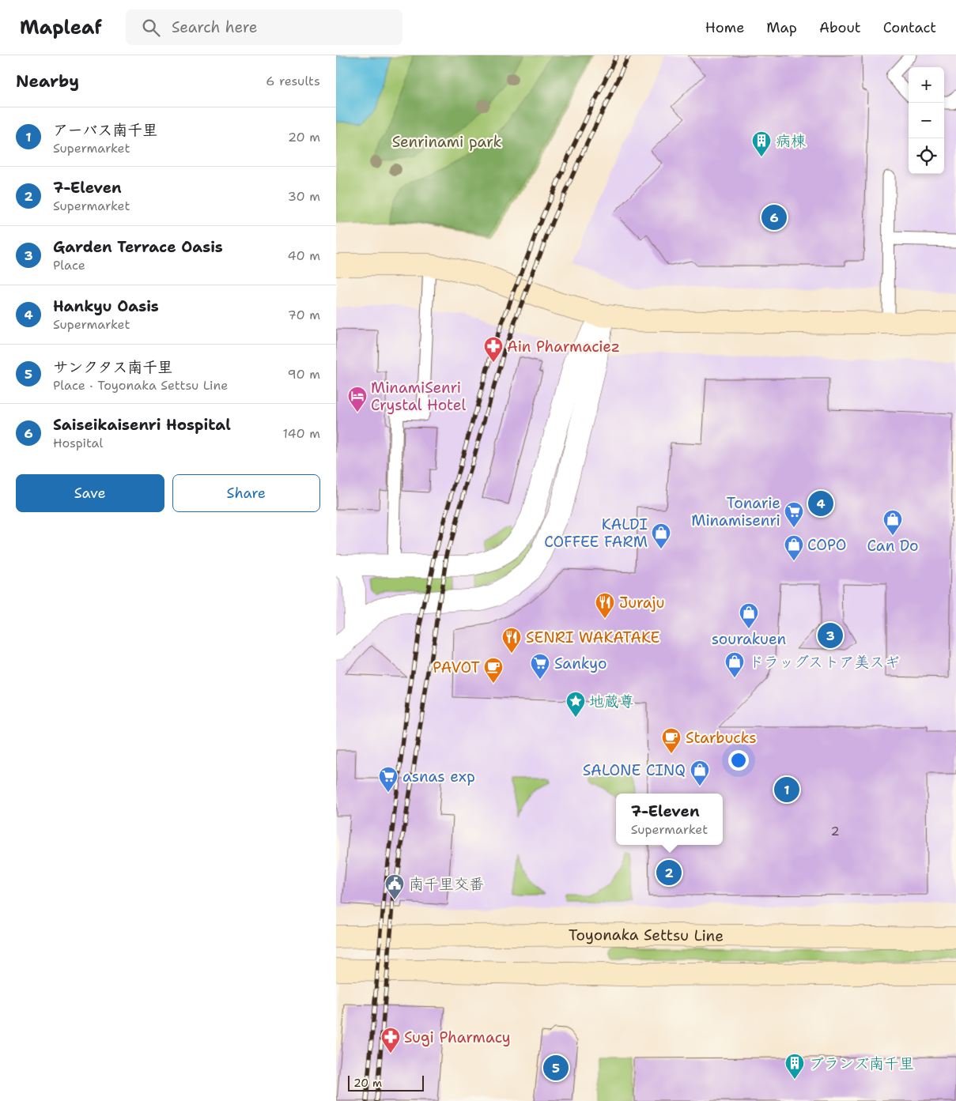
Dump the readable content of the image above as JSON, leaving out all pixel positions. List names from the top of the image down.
{
  "streets": {
    "main road": ["Toyonaka Settsu Line"]
  },
  "parks": ["Senrinami park"],
  "places": {
    "building": ["病棟", "ブランズ南千里"],
    "pharmacy": ["Ain Pharmaciez", "Sugi Pharmacy"],
    "hotel": ["MinamiSenri Crystal Hotel"],
    "supermarket": ["Tonarie Minamisenri", "Sankyo", "asnas exp"],
    "shop": [
      "Can Do",
      "KALDI COFFEE FARM",
      "COPO",
      "sourakuen",
      "ドラッグストア美スギ",
      "SALONE CINQ"
    ],
    "restaurant": ["Juraju", "SENRI WAKATAKE"],
    "cafe": ["PAVOT", "Starbucks"],
    "place": ["地蔵尊"],
    "public building": ["南千里交番"]
  },
  "house_numbers": ["2"],
  "scale_bar": "20 m",
  "page": {
    "header": "Mapleaf",
    "search": "Search here",
    "nav": [
      "Home",
      "Map",
      "About",
      "Contact"
    ],
    "heading": ["Nearby", "6 results"],
    "map_buttons": ["+", "−"],
    "list": [
      {
        "mark": "1",
        "name": "アーバス南千里",
        "note": "Supermarket",
        "value": "20 m"
      },
      {
        "mark": "2",
        "name": "7-Eleven",
        "note": "Supermarket",
        "value": "30 m"
      },
      {
        "mark": "3",
        "name": "Garden Terrace Oasis",
        "note": "Place",
        "value": "40 m"
      },
      {
        "mark": "4",
        "name": "Hankyu Oasis",
        "note": "Supermarket",
        "value": "70 m"
      },
      {
        "mark": "5",
        "name": "サンクタス南千里",
        "note": "Place · Toyonaka Settsu Line",
        "value": "90 m"
      },
      {
        "mark": "6",
        "name": "Saiseikaisenri Hospital",
        "note": "Hospital",
        "value": "140 m"
      }
    ],
    "pins": [
      "6",
      "4",
      "3",
      "1",
      "2",
      "5"
    ],
    "buttons": ["Save", "Share"],
    "popup": ["7-Eleven", "Supermarket"],
    "scale": "20 m"
  }
}
